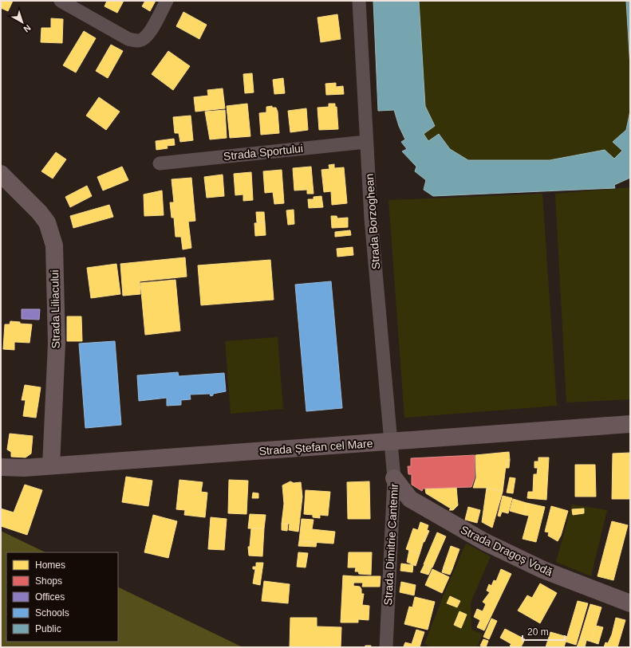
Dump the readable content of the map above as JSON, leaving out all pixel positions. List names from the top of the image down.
{
  "streets": {
    "street": [
      "Strada Sportului",
      "Strada Borzoghean",
      "Strada Liliacului",
      "Strada Ștefan cel Mare",
      "Strada Dimitrie Cantemir",
      "Strada Dragoș Vodă"
    ]
  },
  "crossings": [
    ["Strada Sportului", "Strada Borzoghean"],
    ["Strada Borzoghean", "Strada Ștefan cel Mare"],
    ["Strada Borzoghean", "Strada Dimitrie Cantemir"],
    ["Strada Liliacului", "Strada Ștefan cel Mare"],
    ["Strada Ștefan cel Mare", "Strada Dimitrie Cantemir"],
    ["Strada Dimitrie Cantemir", "Strada Dragoș Vodă"]
  ],
  "legend": [
    "Homes",
    "Shops",
    "Offices",
    "Schools",
    "Public"
  ],
  "scale_bar": "20 m",
  "north": "bottom right"
}
